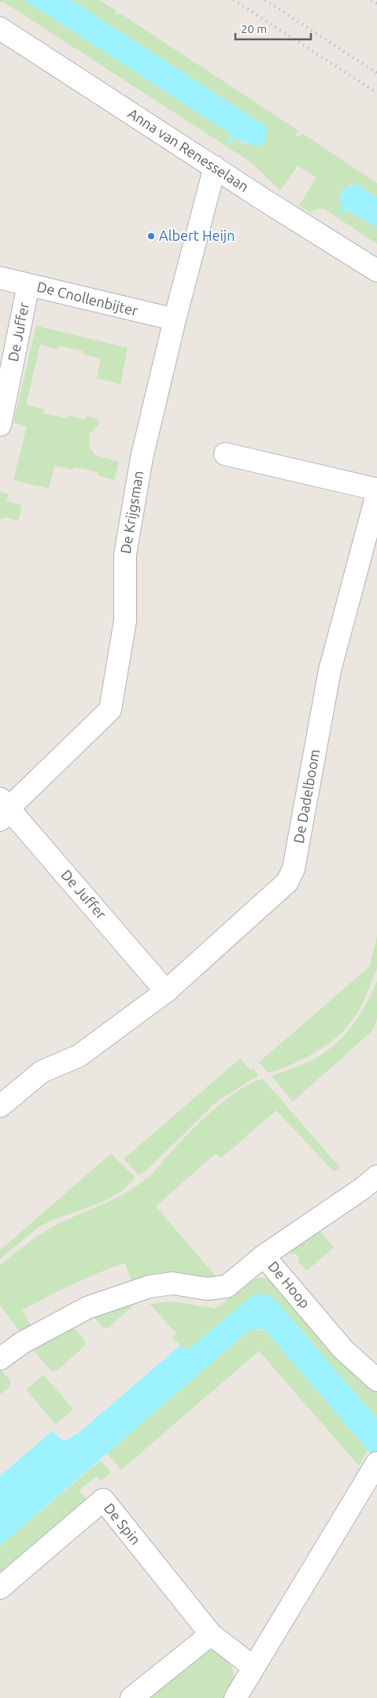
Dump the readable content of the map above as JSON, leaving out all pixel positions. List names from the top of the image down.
{
  "streets": {
    "street": [
      "Anna van Renesselaan",
      "De Cnollenbijter",
      "De Juffer",
      "De Krijgsman",
      "De Dadelboom",
      "De Hoop",
      "De Spin"
    ]
  },
  "crossings": [
    ["Anna van Renesselaan", "De Krijgsman"],
    ["De Cnollenbijter", "De Juffer"],
    ["De Cnollenbijter", "De Krijgsman"],
    ["De Juffer", "De Krijgsman"],
    ["De Juffer", "De Dadelboom"]
  ],
  "places": ["Albert Heijn"],
  "scale_bar": "20 m"
}
